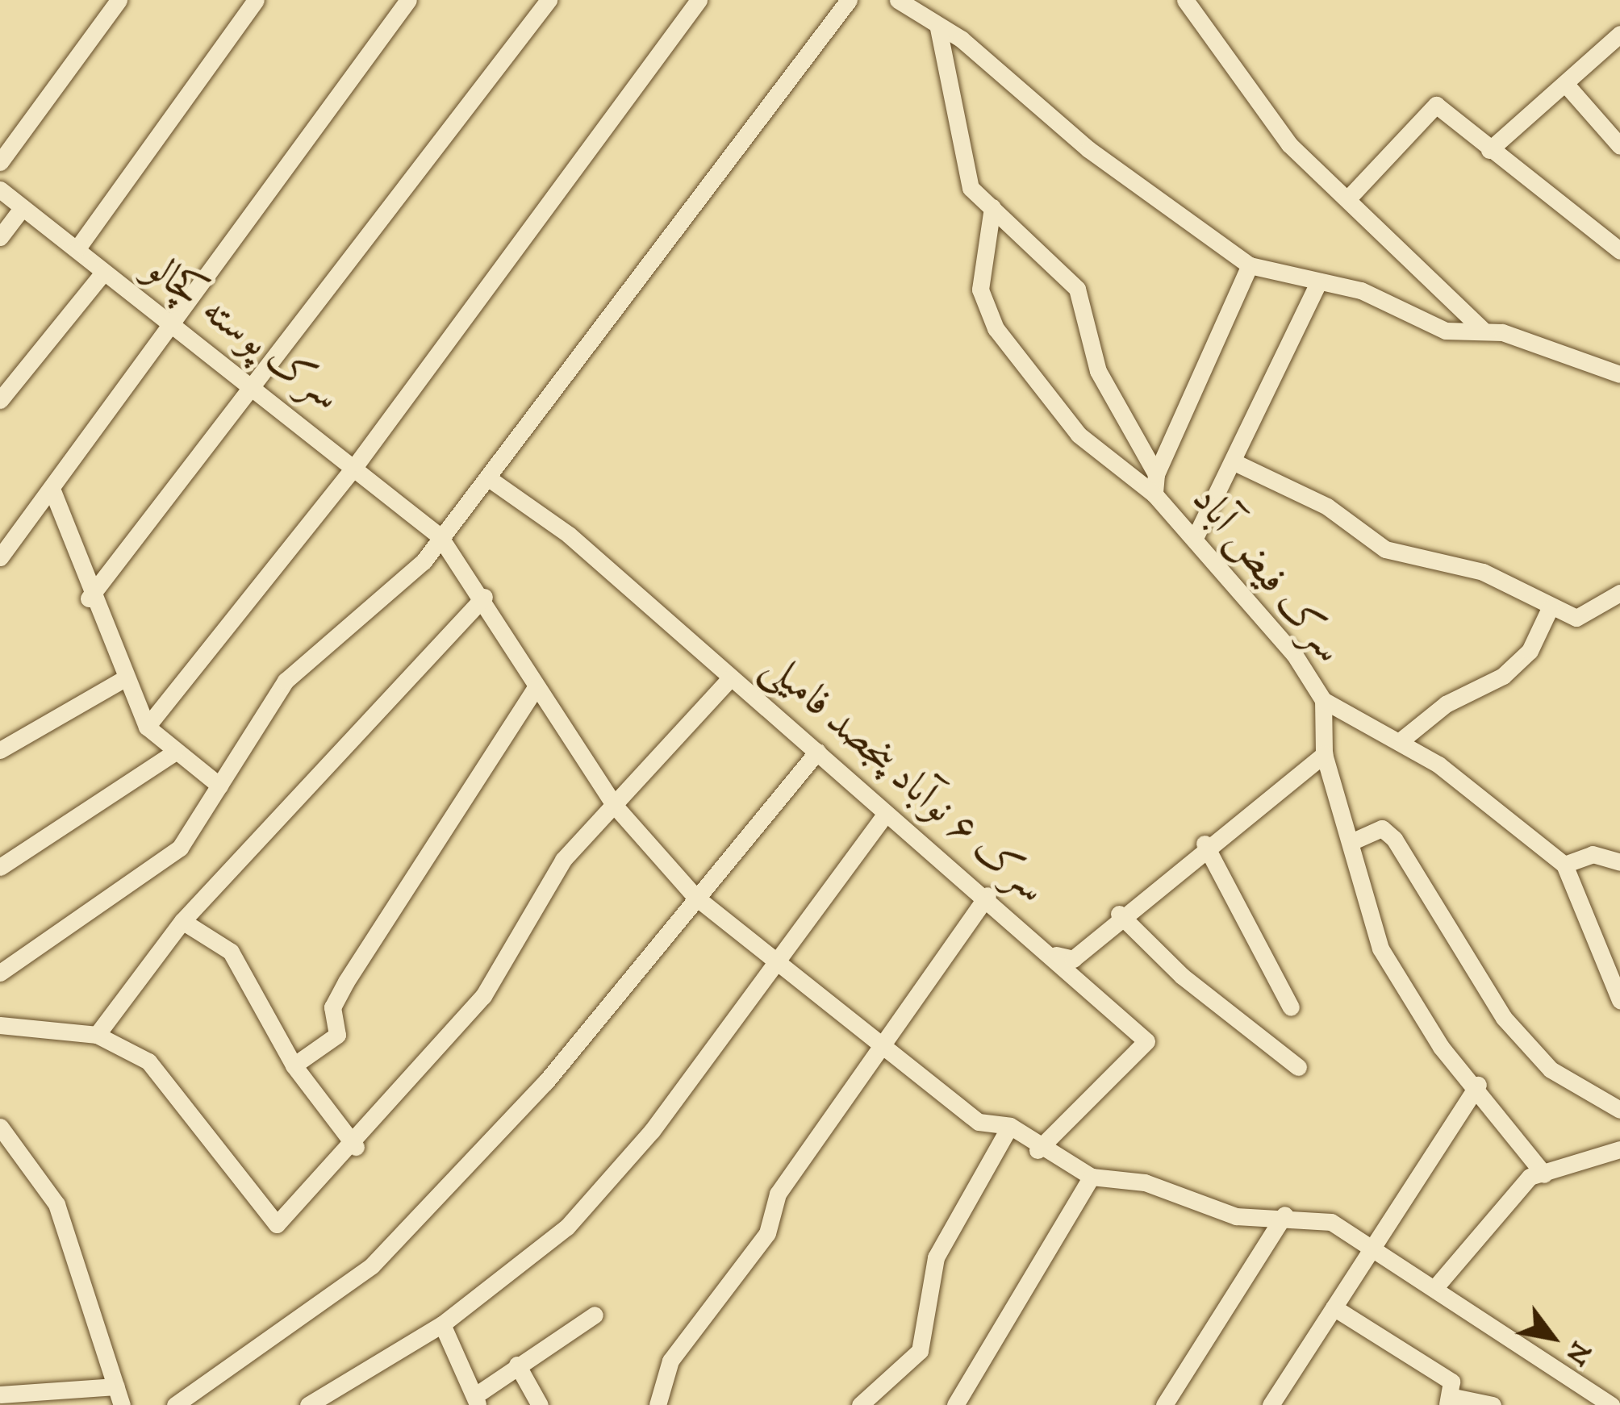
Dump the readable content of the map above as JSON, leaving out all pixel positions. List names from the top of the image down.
{
  "streets": {
    "street": ["سرک پوسته کچالو", "سرک فيض آباد", "سرک ۶ نوآباد پنجصد فامیلی"]
  },
  "north": "bottom right"
}
